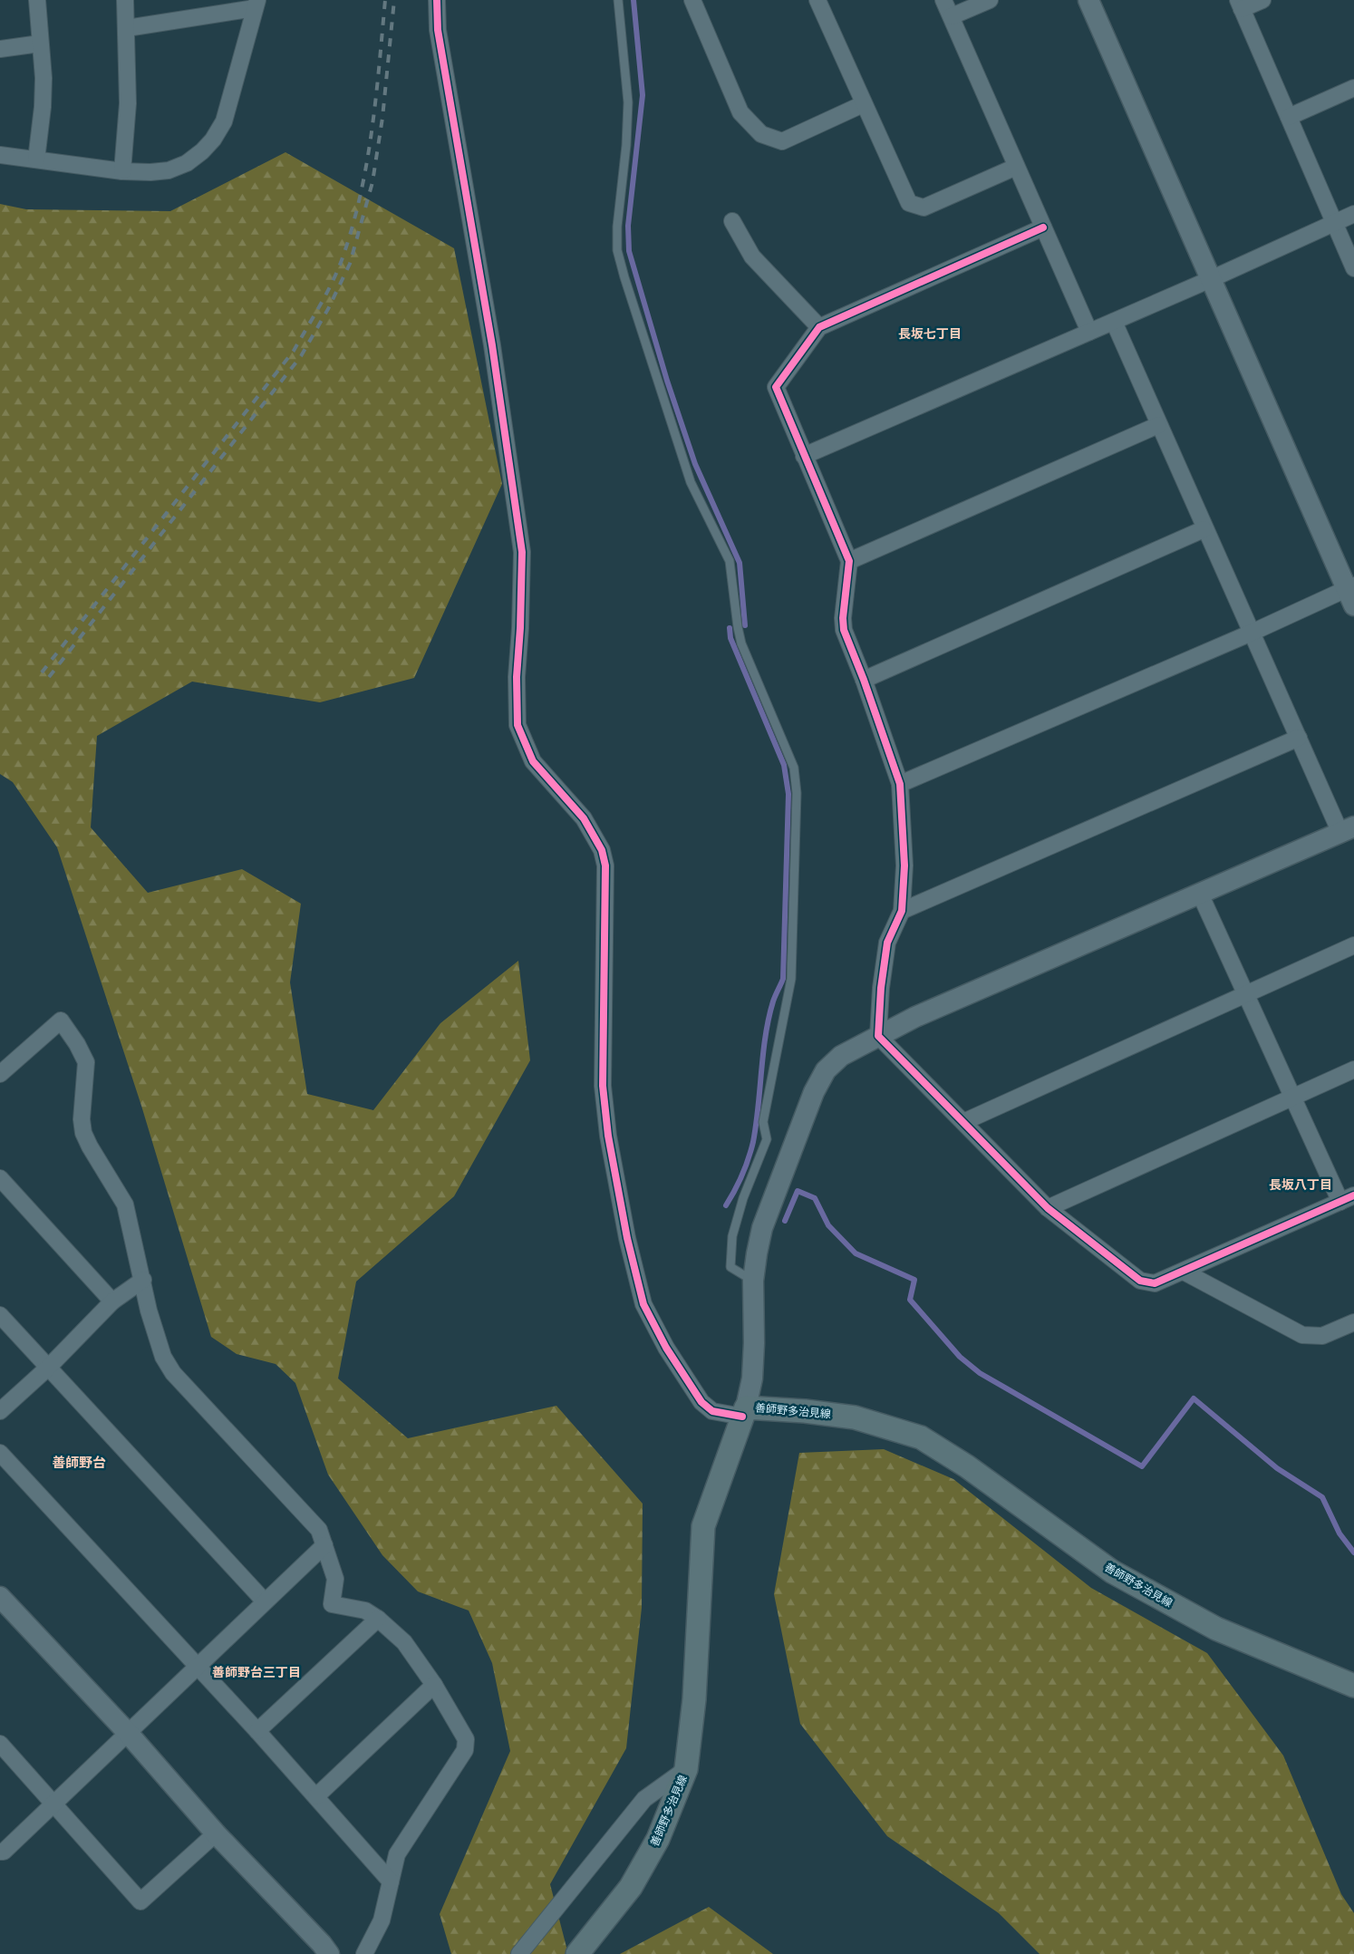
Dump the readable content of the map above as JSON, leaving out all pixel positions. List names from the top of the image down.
{
  "streets": {
    "main road": ["善師野多治見線"]
  },
  "districts": [
    "長坂七丁目",
    "長坂八丁目",
    "善師野台",
    "善師野台三丁目"
  ]
}
